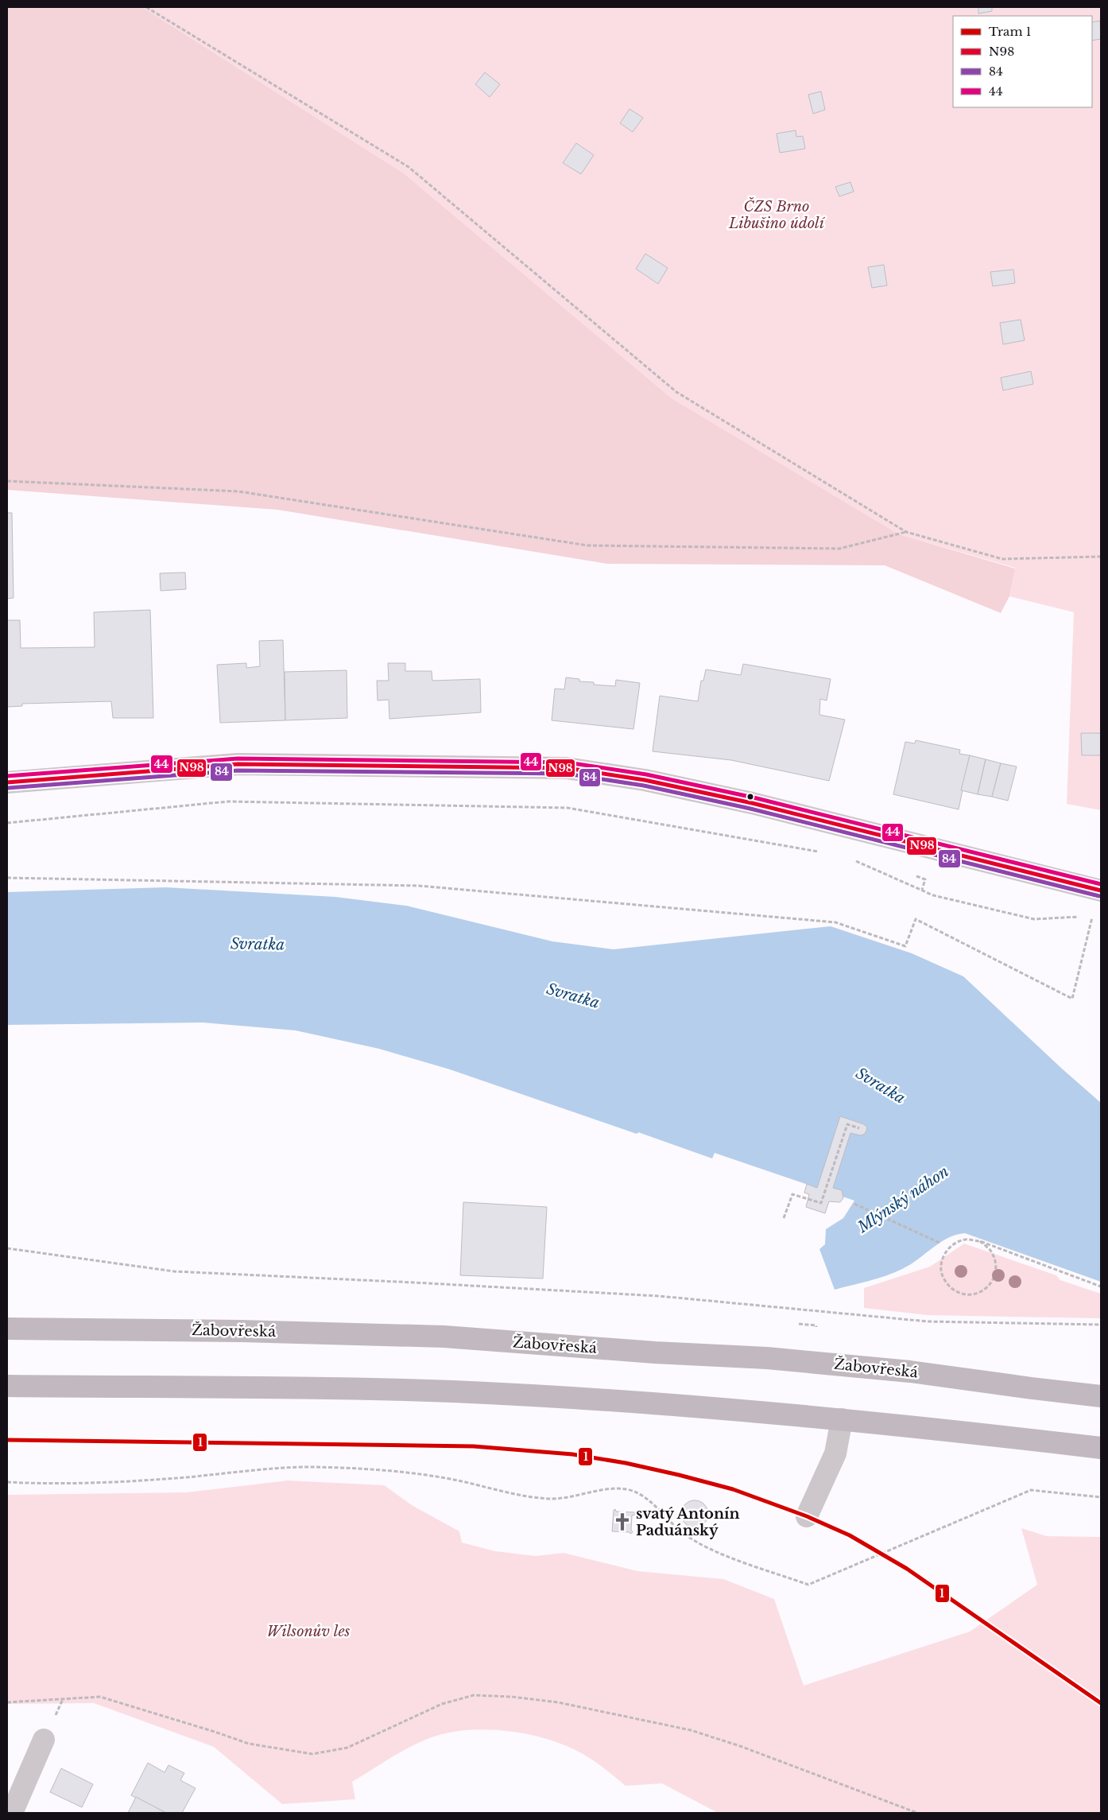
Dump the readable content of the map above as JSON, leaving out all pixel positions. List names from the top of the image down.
{
  "streets": {
    "highway": ["Žabovřeská"]
  },
  "water": ["Svratka", "Mlýnský náhon"],
  "parks": ["ČZS Brno Libušino údolí", "Wilsonův les"],
  "places": {
    "church": ["svatý Antonín Paduánský"]
  },
  "lines": [
    "transit line 44",
    "transit line N98",
    "transit line 84",
    "tram line 1"
  ],
  "legend": [
    "Tram 1",
    "N98",
    "84",
    "44"
  ]
}
